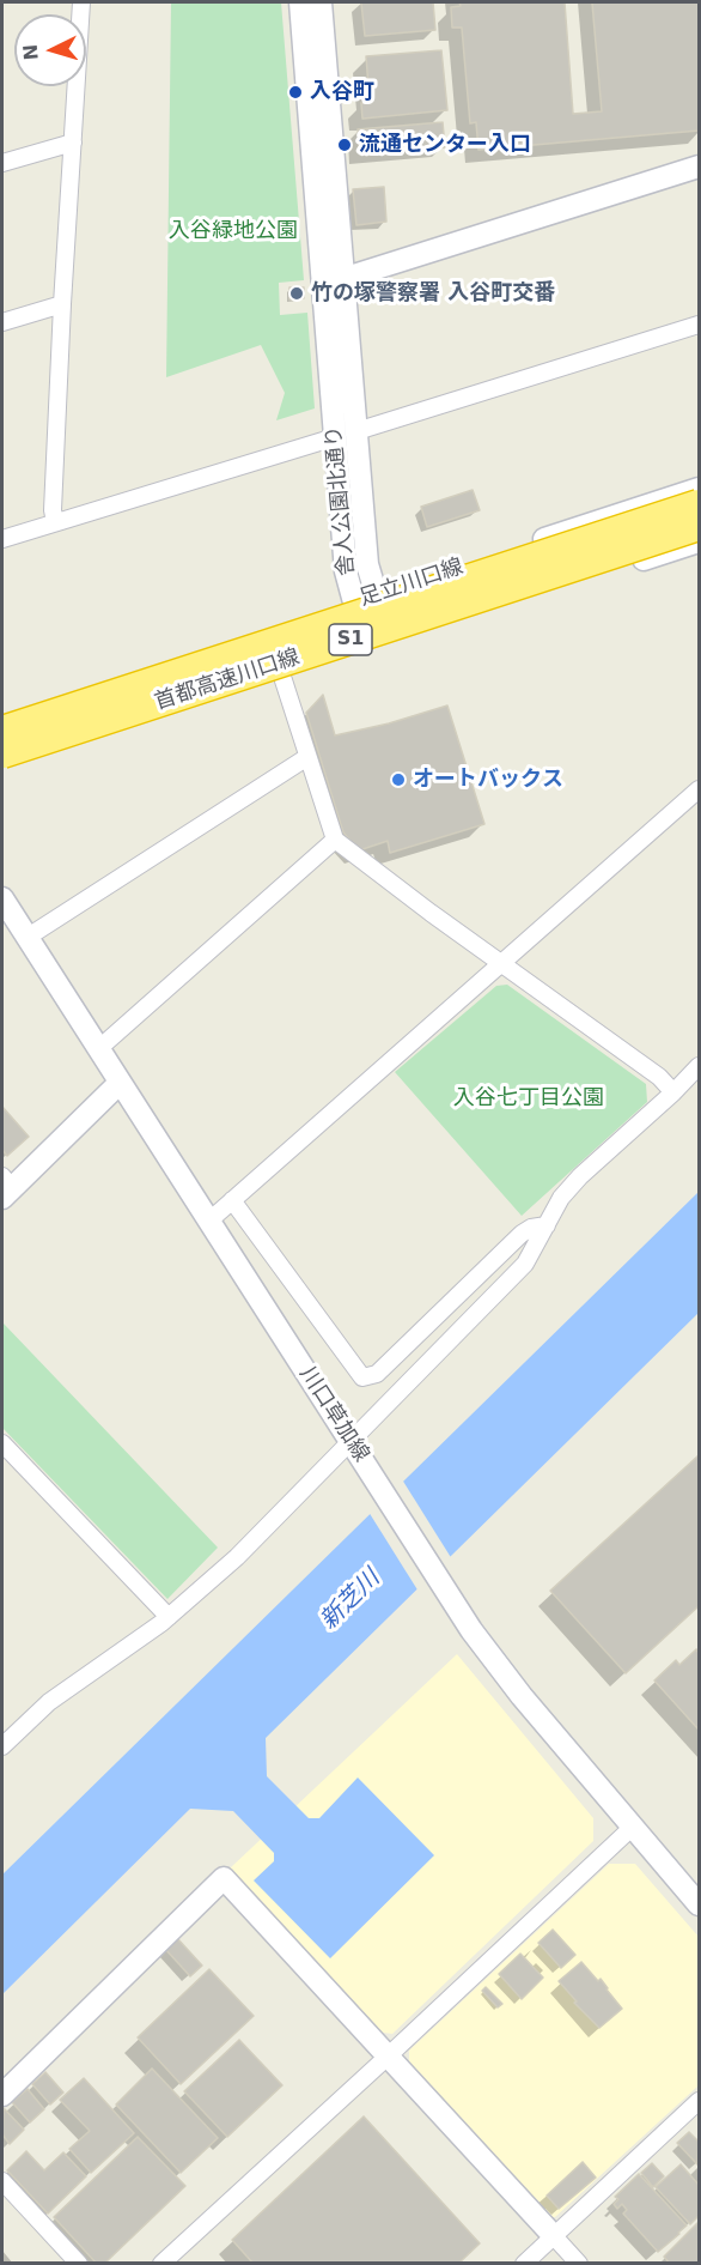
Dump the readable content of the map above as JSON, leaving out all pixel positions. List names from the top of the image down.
{
  "streets": {
    "highway": ["S1", "首都高速川口線"],
    "main road": ["舎人公園北通り", "足立川口線", "川口草加線"]
  },
  "crossings": [
    ["舎人公園北通り", "足立川口線"]
  ],
  "water": ["新芝川"],
  "parks": ["入谷緑地公園", "入谷七丁目公園"],
  "places": [
    "入谷町",
    "流通センター入口",
    "竹の塚警察署 入谷町交番",
    "オートバックス"
  ],
  "north": "left"
}
